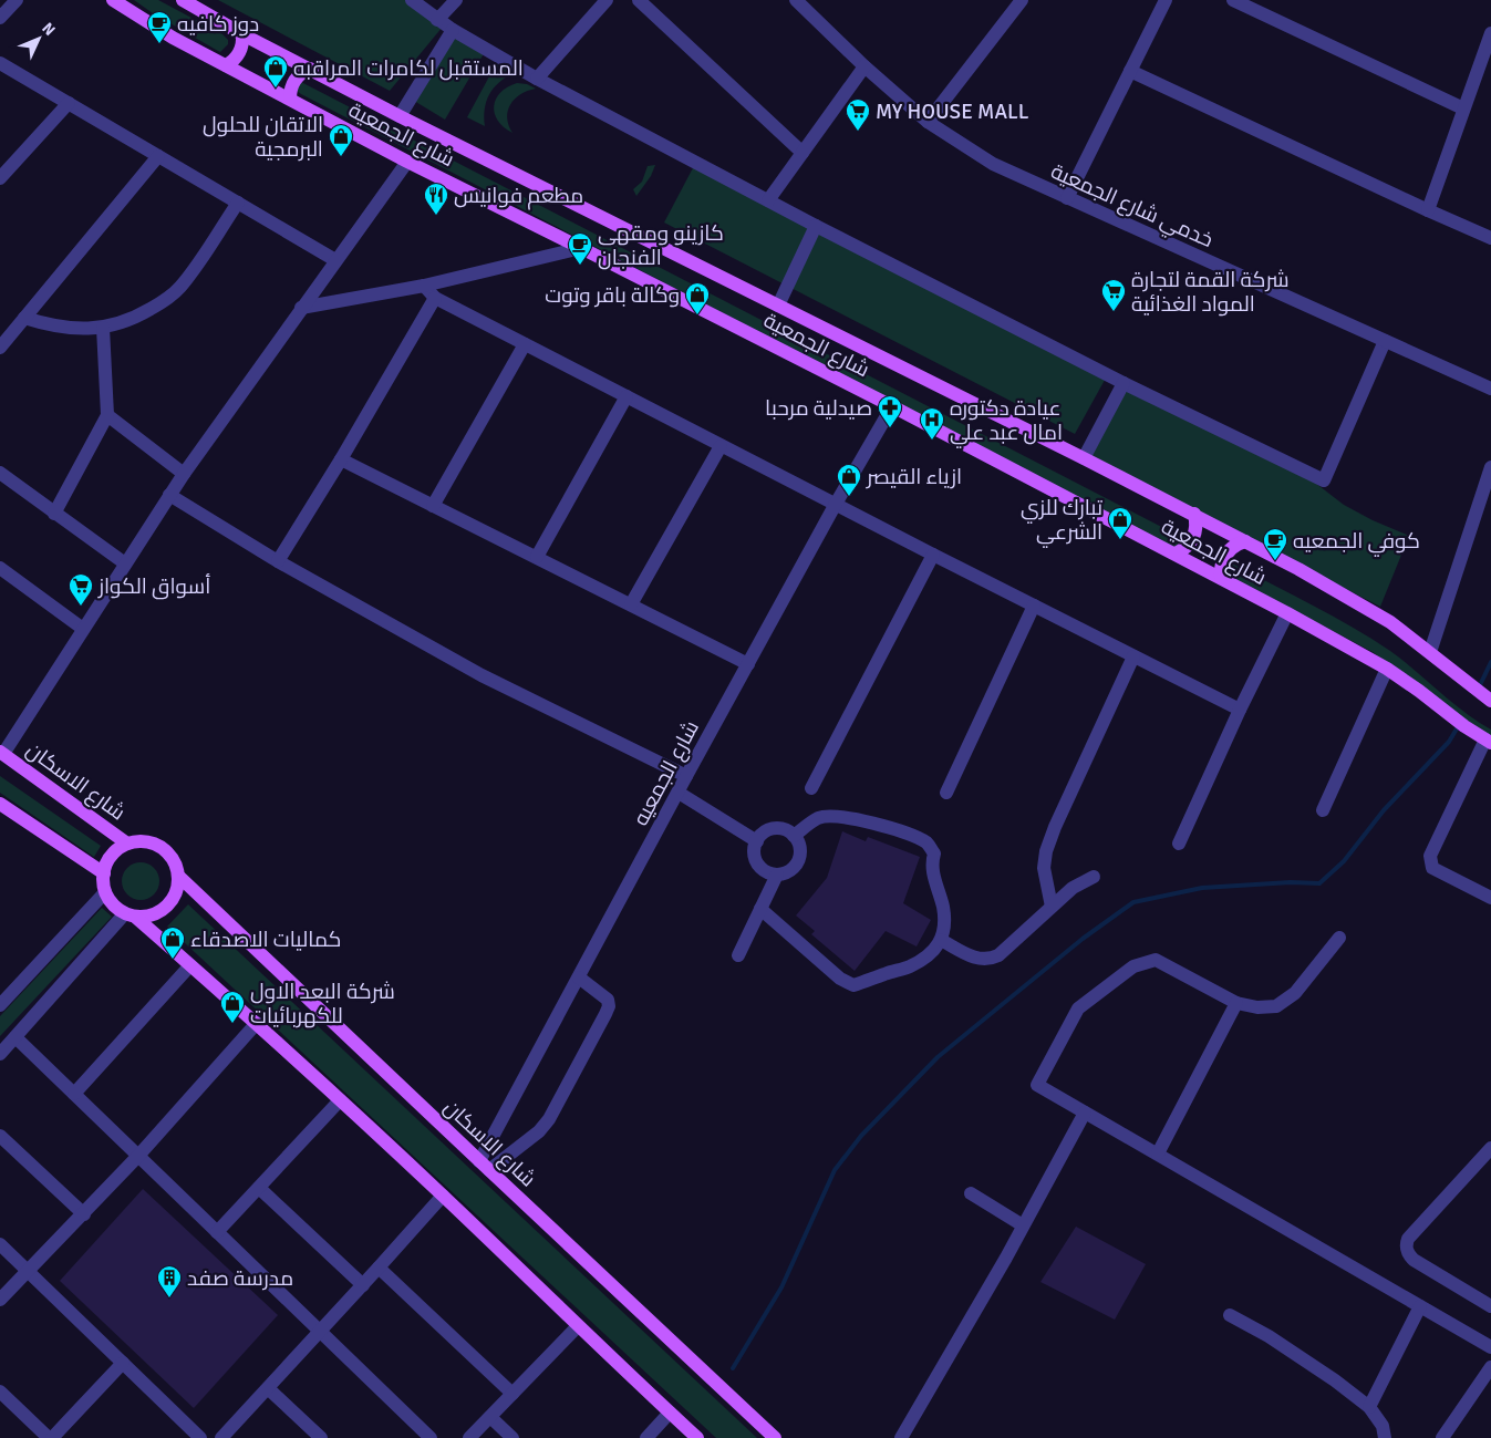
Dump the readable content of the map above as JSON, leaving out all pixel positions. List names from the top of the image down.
{
  "streets": {
    "main road": ["شارع الجمعية", "شارع الاسكان"],
    "street": ["خدمي شارع الجمعية", "شارع الجمعيه"]
  },
  "crossings": [
    ["شارع الجمعية", "شارع الجمعيه"],
    ["شارع الجمعيه", "شارع الاسكان"]
  ],
  "places": {
    "cafe": ["دوز كافيه", "كازينو ومقهى الفنجان", "كوفي الجمعيه"],
    "shop": [
      "المستقبل لكامرات المراقبه",
      "الاتقان للحلول البرمجية",
      "وكالة باقر وتوت",
      "ازياء القيصر",
      "تبارك للزي الشرعي",
      "كماليات الاصدقاء",
      "شركة البعد الاول للكهربائيات"
    ],
    "supermarket": ["MY HOUSE MALL", "شركة القمة لتجارة المواد الغذائية", "أسواق الكواز"],
    "restaurant": ["مطعم فوانيس"],
    "pharmacy": ["صيدلية مرحبا"],
    "hospital": ["عيادة دكتوره امال عبد علي"],
    "building": ["مدرسة صفد"]
  },
  "north": "top right"
}
